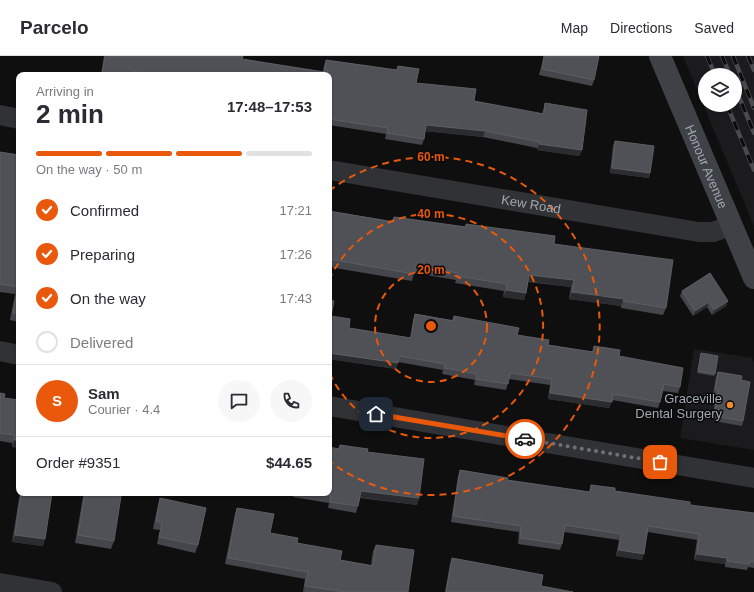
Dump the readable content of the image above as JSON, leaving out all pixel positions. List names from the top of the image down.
{
  "streets": {
    "main road": ["Honour Avenue"],
    "street": ["Kew Road"]
  },
  "crossings": [
    ["Honour Avenue", "Kew Road"]
  ],
  "places": ["Graceville Dental Surgery"],
  "page": {
    "header": "Parcelo",
    "nav": ["Map", "Directions", "Saved"],
    "heading": ["2 min", "Arriving in", "17:48–17:53"],
    "panel": [
      "Sam",
      "Courier · 4.4",
      "Order #9351",
      "$44.65"
    ],
    "bar": "On the way · 50 m",
    "list": [
      ["Confirmed", "17:21"],
      ["Preparing", "17:26"],
      ["On the way", "17:43"],
      "Delivered"
    ],
    "round": "S"
  },
  "rings": ["60 m", "40 m", "20 m"]
}
